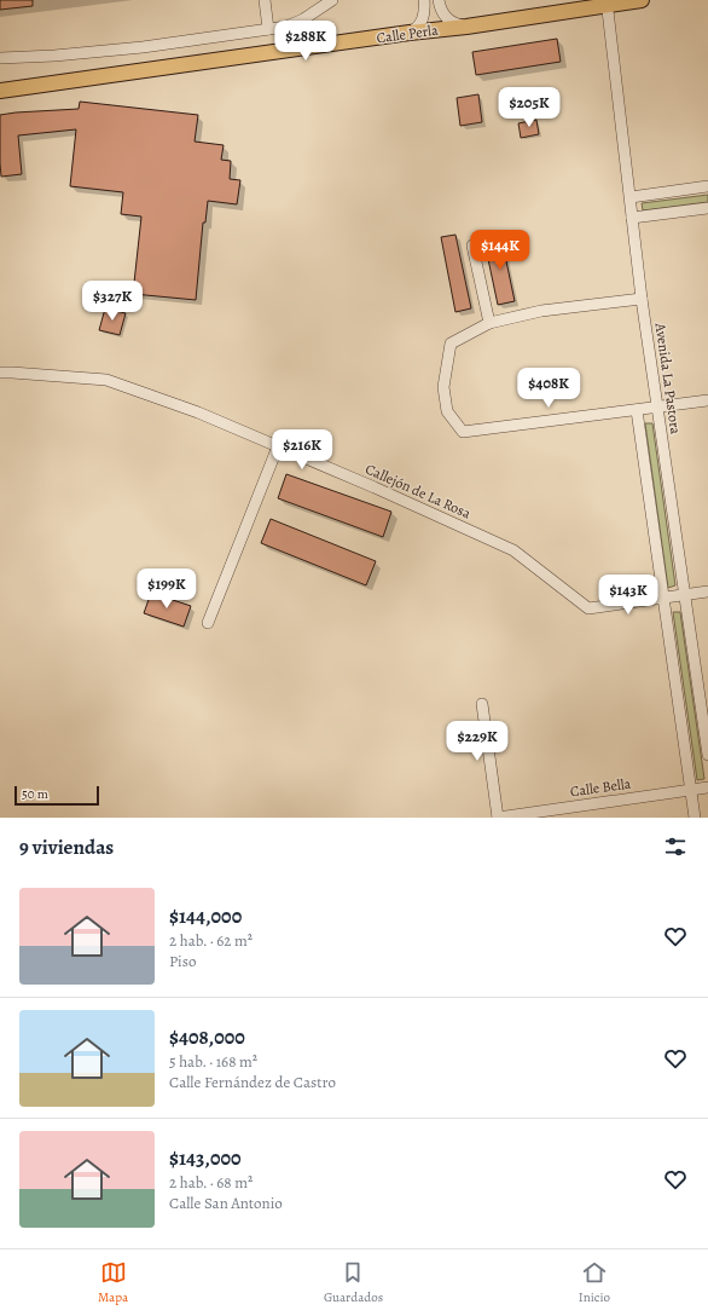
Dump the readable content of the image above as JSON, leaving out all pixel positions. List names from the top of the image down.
{
  "streets": {
    "main road": ["Calle Perla"],
    "street": ["Avenida La Pastora", "Callejón de La Rosa", "Calle Bella"]
  },
  "crossings": [
    ["Calle Perla", "Avenida La Pastora"]
  ],
  "scale_bar": "50 m",
  "page": {
    "price": [
      "$288K",
      "$205K",
      "$144K",
      "$327K",
      "$408K",
      "$216K",
      "$199K",
      "$143K",
      "$229K"
    ],
    "scale": "50 m",
    "heading": "9 viviendas",
    "list": [
      {
        "name": "$144,000",
        "note": "2 hab. · 62 m² · Piso"
      },
      {
        "name": "$408,000",
        "note": "5 hab. · 168 m² · Calle Fernández de Castro"
      },
      {
        "name": "$143,000",
        "note": "2 hab. · 68 m² · Calle San Antonio"
      }
    ],
    "tabs": ["Mapa", "Guardados", "Inicio"]
  }
}
